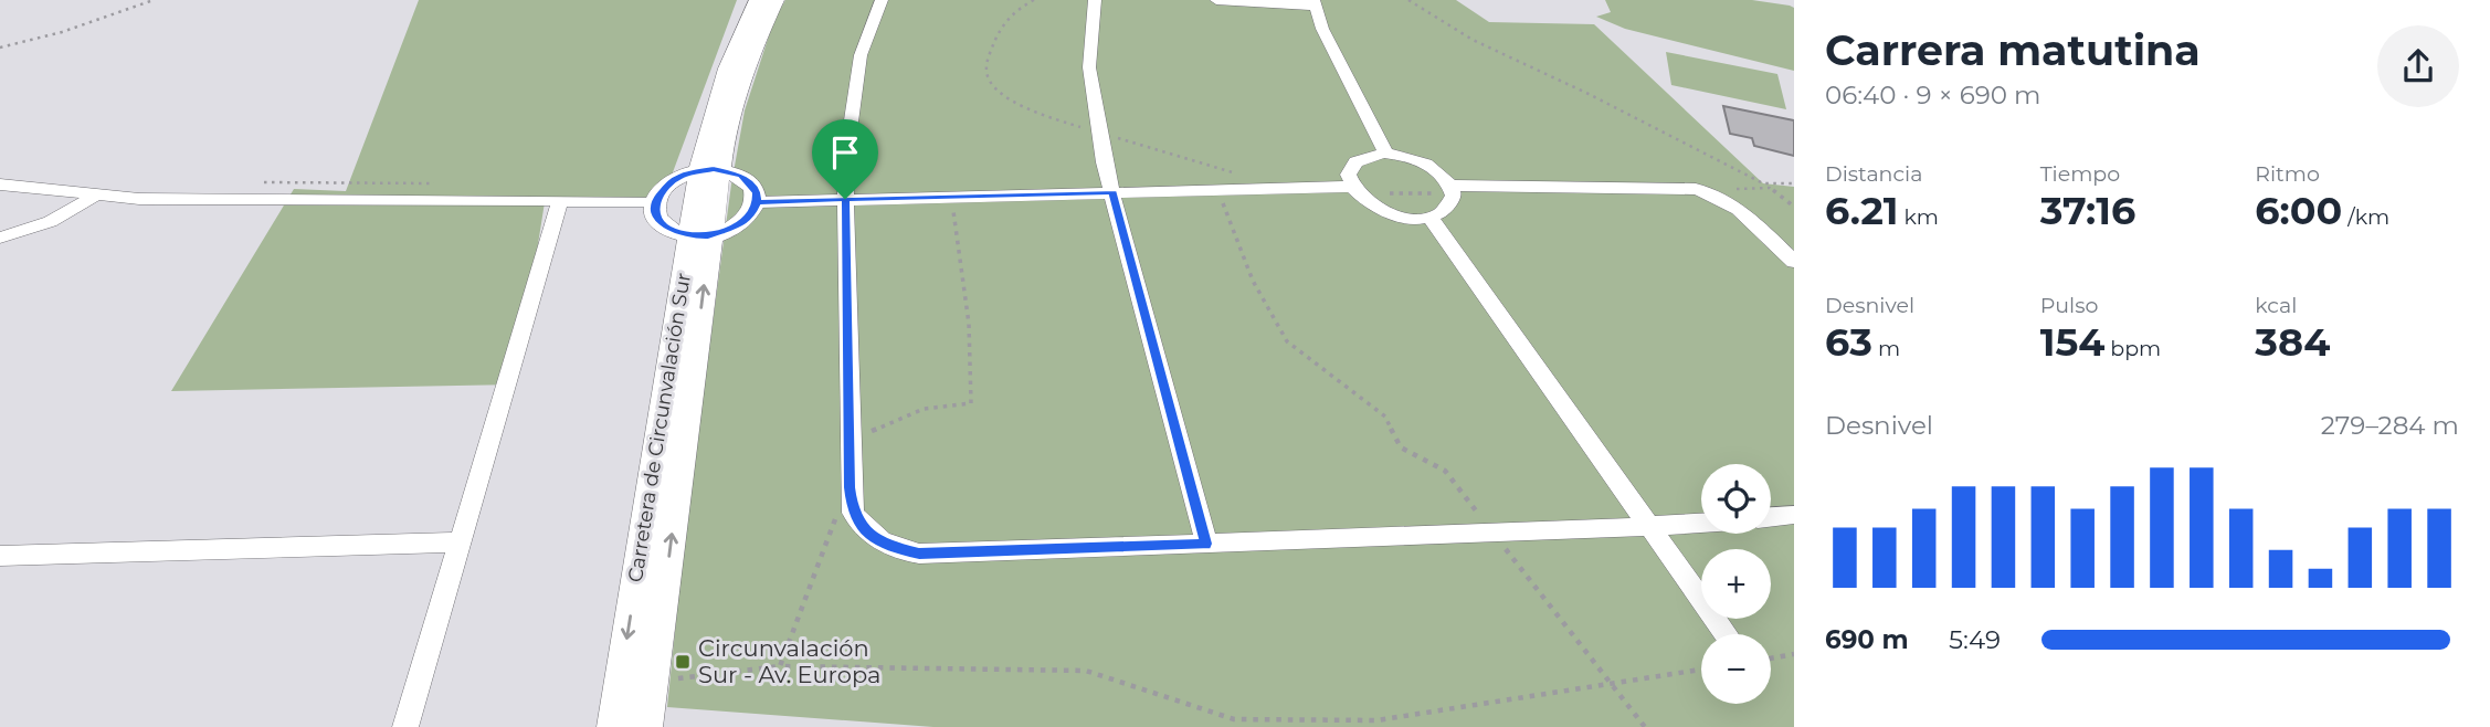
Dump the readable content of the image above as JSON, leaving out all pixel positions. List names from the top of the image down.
{
  "streets": {
    "street": ["Carretera de Circunvalación Sur"]
  },
  "places": {
    "transit": ["Circunvalación Sur - Av. Europa"]
  },
  "page": {
    "heading": ["Carrera matutina", "06:40 · 9 × 690 m"],
    "stats": [
      ["Distancia", "6.21 km"],
      ["Tiempo", "37:16"],
      ["Ritmo", "6:00 /km"],
      ["Desnivel", "63 m"],
      ["Pulso", "154 bpm"],
      ["kcal", "384"]
    ],
    "chart": ["Desnivel", "279–284 m"],
    "map_buttons": ["+", "−"],
    "list": [
      {
        "name": "690 m",
        "note": "5:49"
      }
    ]
  }
}
